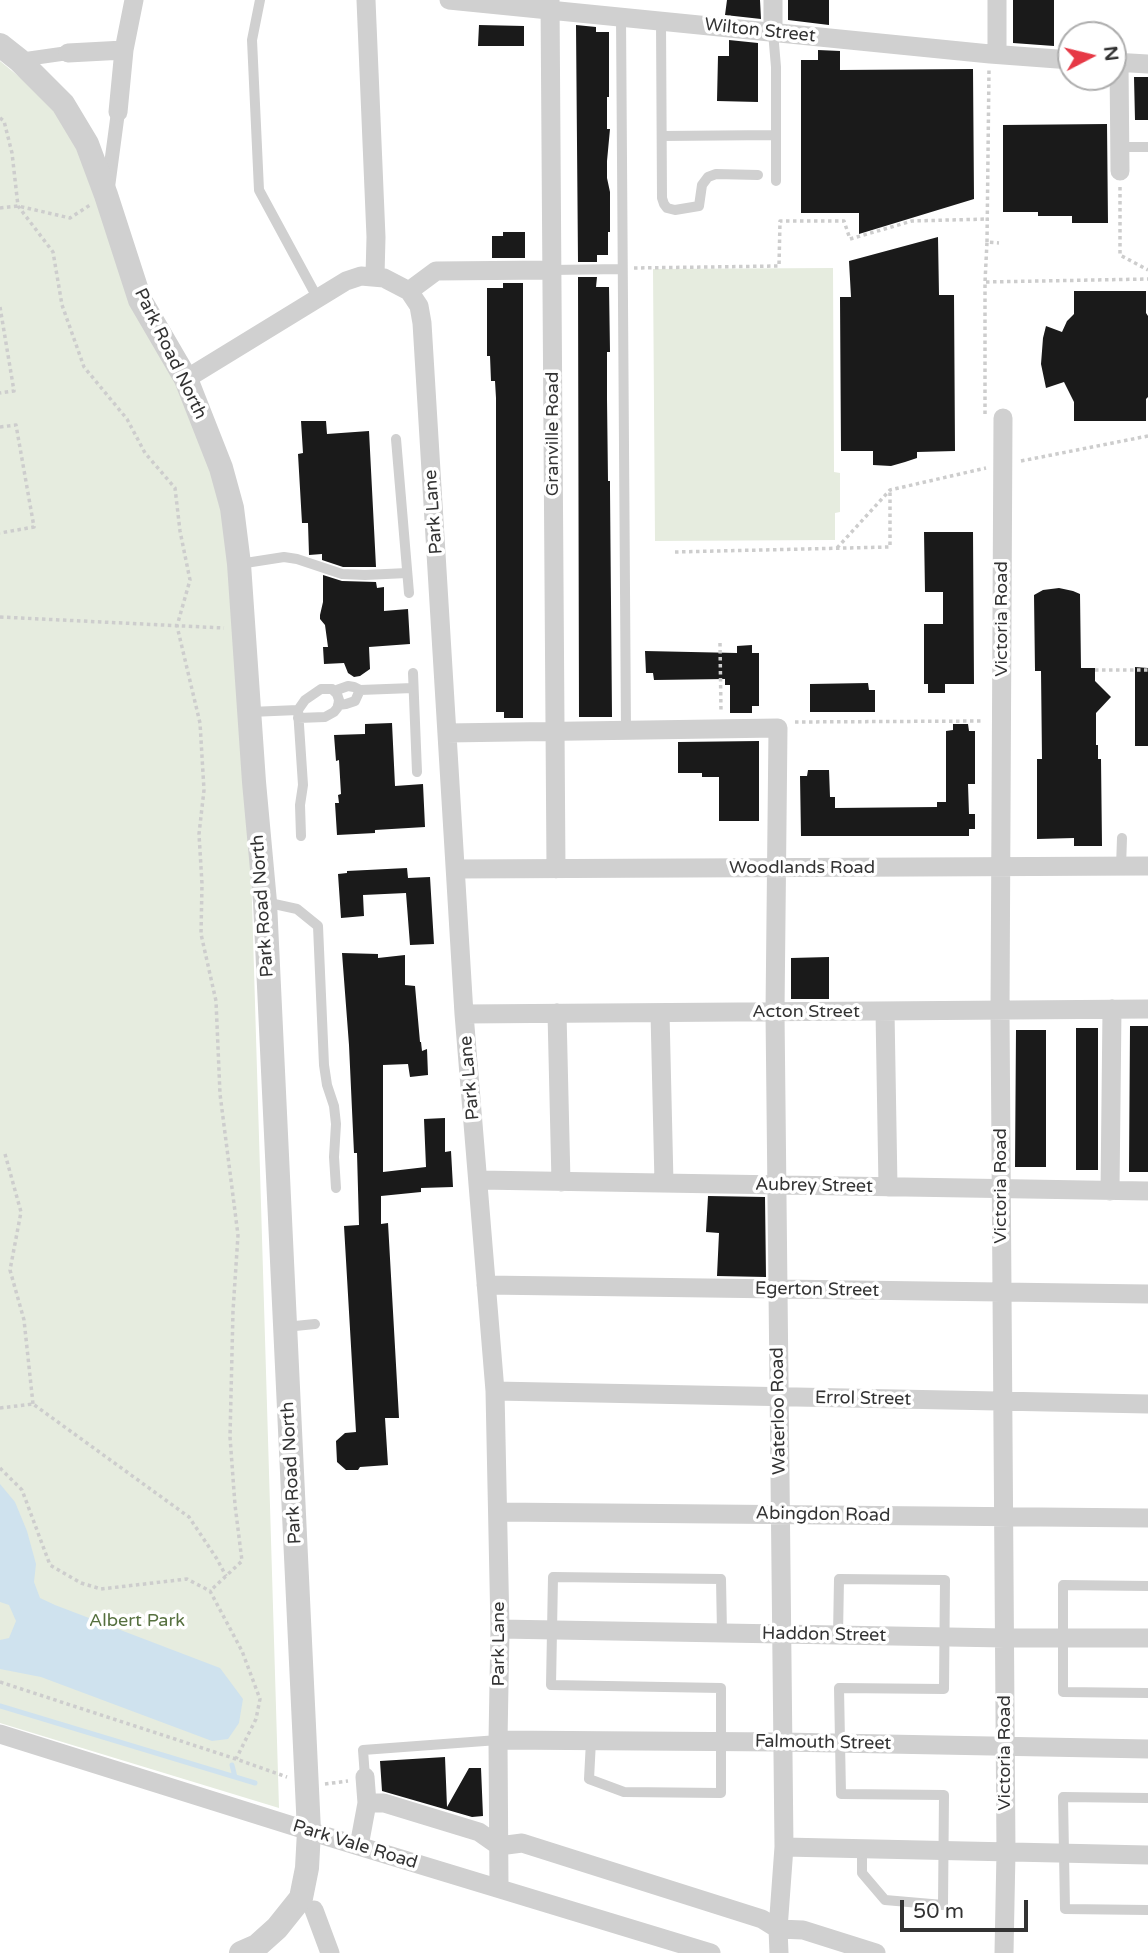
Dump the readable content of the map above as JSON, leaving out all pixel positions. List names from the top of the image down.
{
  "streets": {
    "street": [
      "Wilton Street",
      "Park Road North",
      "Granville Road",
      "Park Lane",
      "Victoria Road",
      "Woodlands Road",
      "Acton Street",
      "Aubrey Street",
      "Egerton Street",
      "Errol Street",
      "Waterloo Road",
      "Abingdon Road",
      "Haddon Street",
      "Falmouth Street",
      "Park Vale Road"
    ]
  },
  "crossings": [
    ["Wilton Street", "Granville Road"],
    ["Park Road North", "Park Vale Road"],
    ["Granville Road", "Woodlands Road"],
    ["Park Lane", "Woodlands Road"],
    ["Park Lane", "Acton Street"],
    ["Park Lane", "Aubrey Street"],
    ["Park Lane", "Egerton Street"],
    ["Park Lane", "Errol Street"],
    ["Park Lane", "Abingdon Road"],
    ["Park Lane", "Haddon Street"],
    ["Park Lane", "Falmouth Street"],
    ["Park Lane", "Park Vale Road"],
    ["Victoria Road", "Woodlands Road"],
    ["Victoria Road", "Acton Street"],
    ["Victoria Road", "Aubrey Street"],
    ["Victoria Road", "Egerton Street"],
    ["Victoria Road", "Errol Street"],
    ["Victoria Road", "Abingdon Road"],
    ["Victoria Road", "Haddon Street"],
    ["Victoria Road", "Falmouth Street"],
    ["Woodlands Road", "Waterloo Road"],
    ["Acton Street", "Waterloo Road"],
    ["Aubrey Street", "Waterloo Road"],
    ["Egerton Street", "Waterloo Road"],
    ["Errol Street", "Waterloo Road"],
    ["Waterloo Road", "Abingdon Road"],
    ["Waterloo Road", "Haddon Street"],
    ["Waterloo Road", "Falmouth Street"]
  ],
  "parks": ["Albert Park"],
  "scale_bar": "50 m",
  "north": "right"
}
